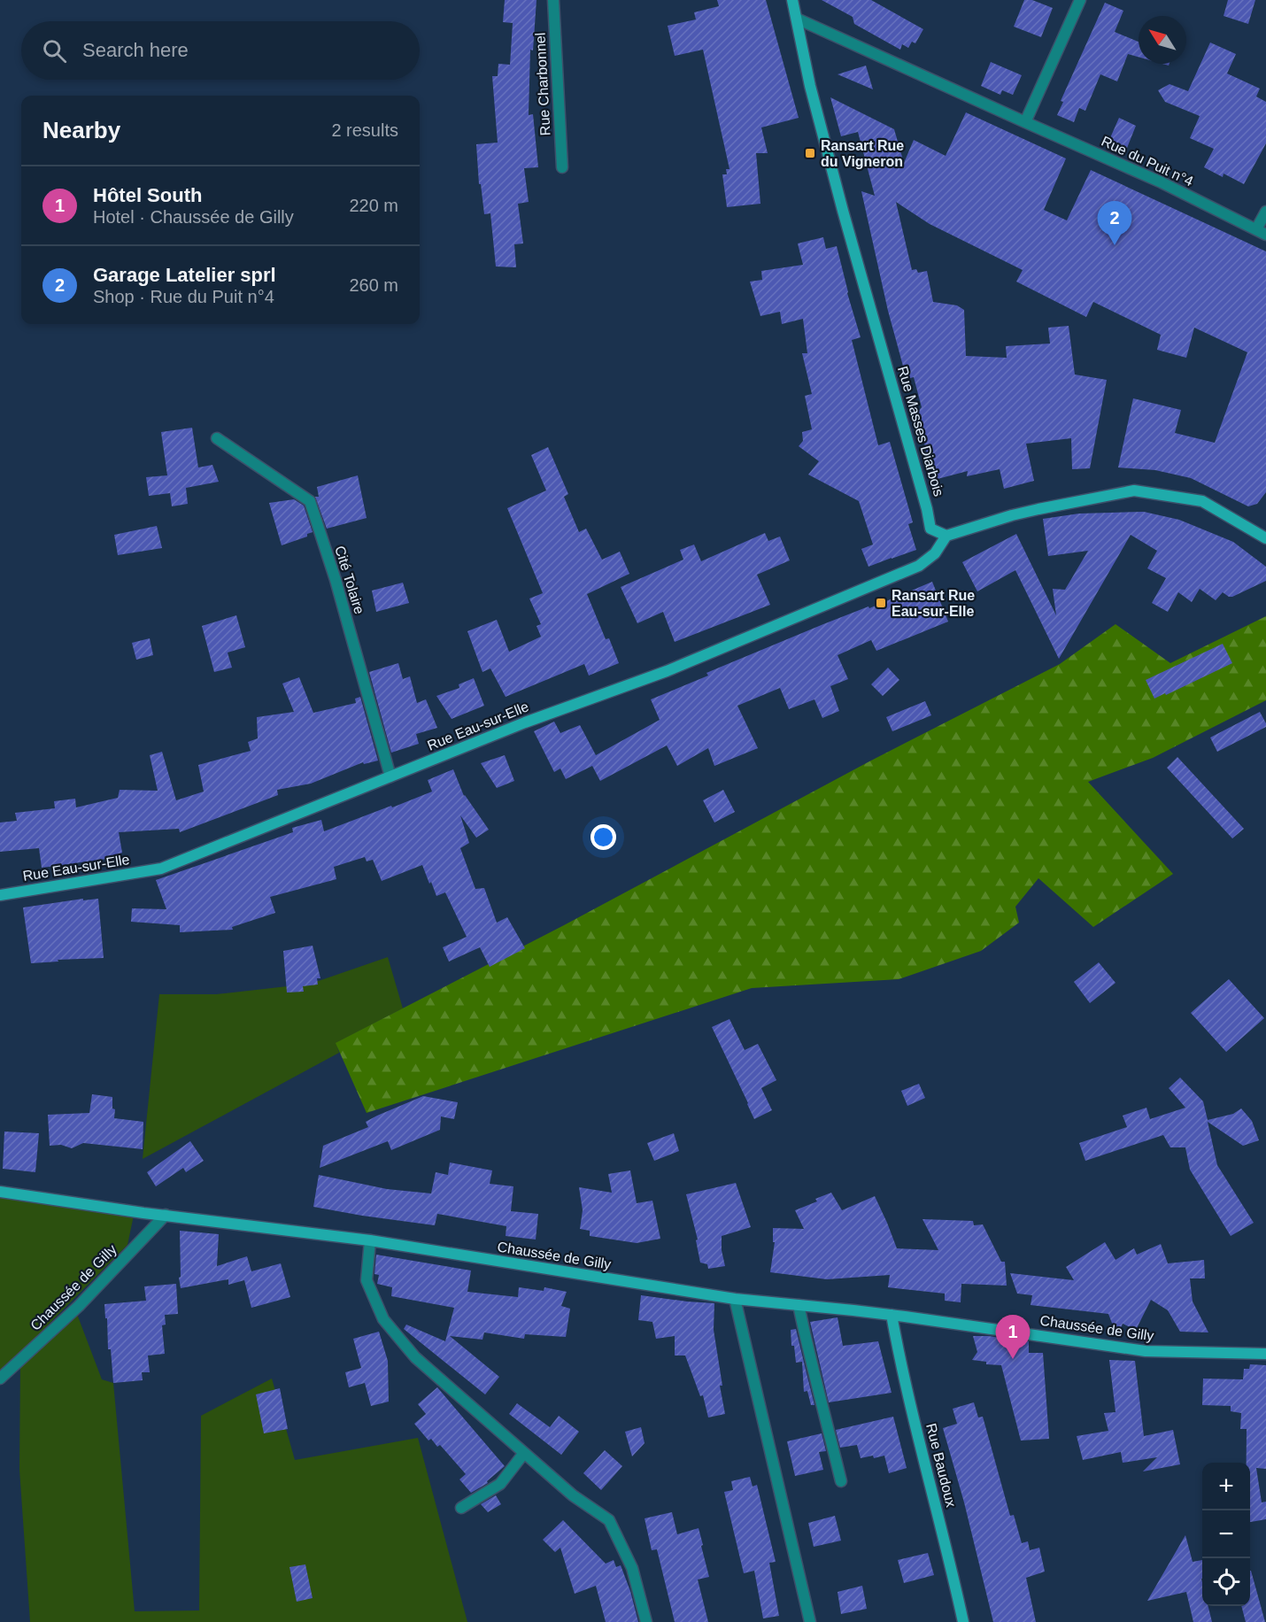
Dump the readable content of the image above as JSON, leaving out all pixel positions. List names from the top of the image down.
{
  "streets": {
    "street": [
      "Rue Charbonnel",
      "Rue du Puit n°4",
      "Rue Masses Diarbois",
      "Cité Tolaire",
      "Rue Eau-sur-Elle",
      "Chaussée de Gilly",
      "Rue Baudoux"
    ]
  },
  "crossings": [
    ["Rue du Puit n°4", "Rue Masses Diarbois"],
    ["Rue Masses Diarbois", "Rue Eau-sur-Elle"],
    ["Cité Tolaire", "Rue Eau-sur-Elle"],
    ["Chaussée de Gilly", "Rue Baudoux"]
  ],
  "places": {
    "transit": ["Ransart Rue du Vigneron", "Ransart Rue Eau-sur-Elle"]
  },
  "north": "top left",
  "page": {
    "search": "Search here",
    "heading": ["Nearby", "2 results"],
    "list": [
      {
        "mark": "1",
        "name": "Hôtel South",
        "note": "Hotel · Chaussée de Gilly",
        "value": "220 m"
      },
      {
        "mark": "2",
        "name": "Garage Latelier sprl",
        "note": "Shop · Rue du Puit n°4",
        "value": "260 m"
      }
    ],
    "pins": ["2", "1"],
    "map_buttons": ["+", "−"]
  }
}
